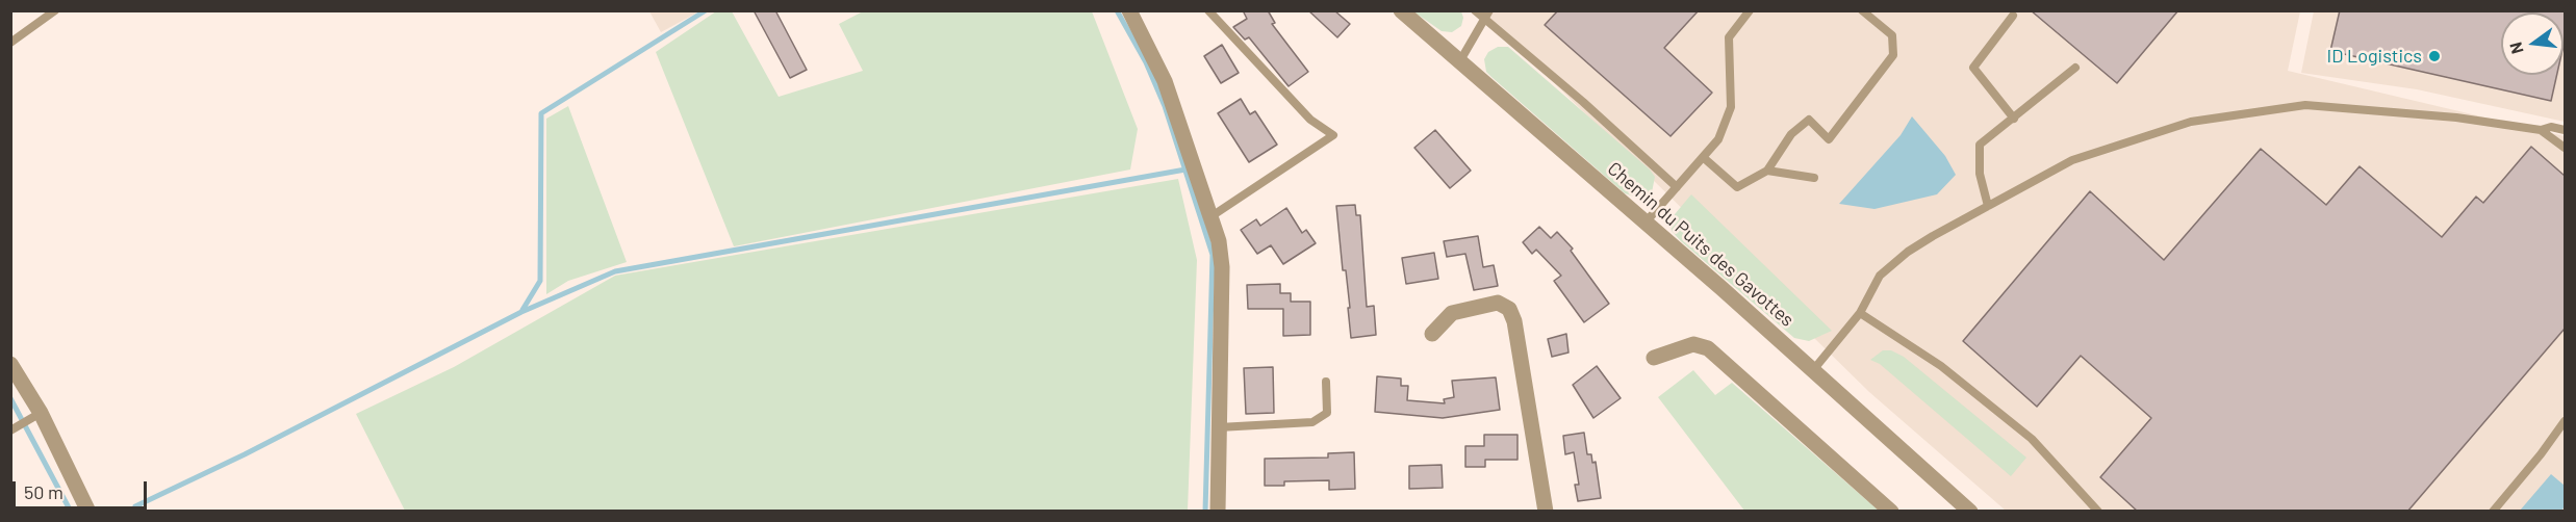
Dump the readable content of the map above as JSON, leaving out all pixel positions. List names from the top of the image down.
{
  "streets": {
    "street": ["Chemin du Puits des Gavottes"]
  },
  "places": ["ID Logistics"],
  "scale_bar": "50 m",
  "north": "left"
}
